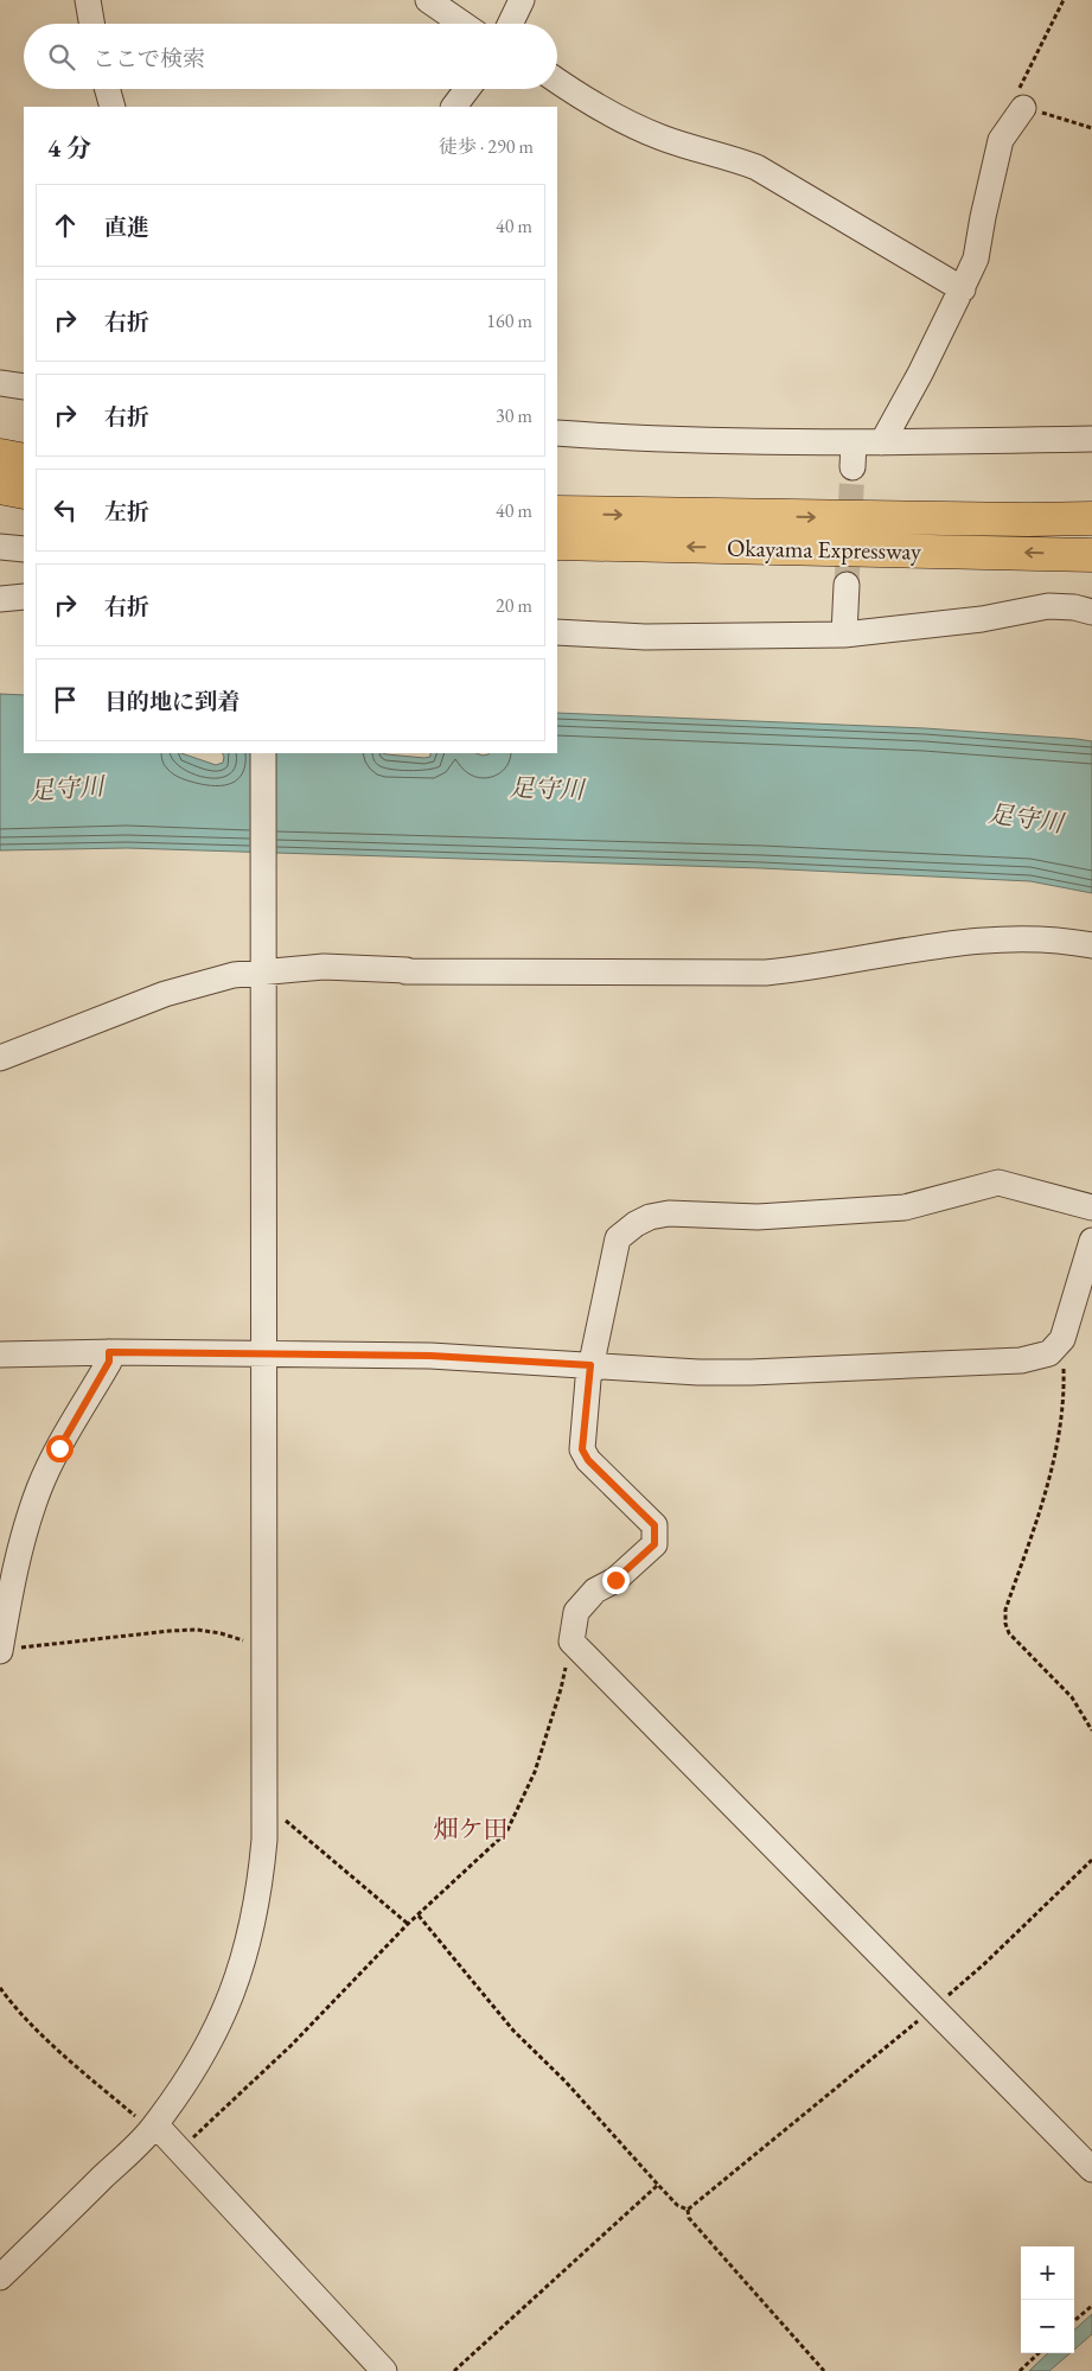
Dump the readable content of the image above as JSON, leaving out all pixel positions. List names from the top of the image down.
{
  "streets": {
    "highway": ["Okayama Expressway"]
  },
  "districts": ["畑ケ田"],
  "water": ["足守川"],
  "page": {
    "search": "ここで検索",
    "heading": ["4 分", "徒歩 · 290 m"],
    "list": [
      ["直進", "40 m"],
      ["右折", "160 m"],
      ["右折", "30 m"],
      ["左折", "40 m"],
      ["右折", "20 m"],
      "目的地に到着"
    ],
    "map_buttons": ["+", "−"]
  }
}
